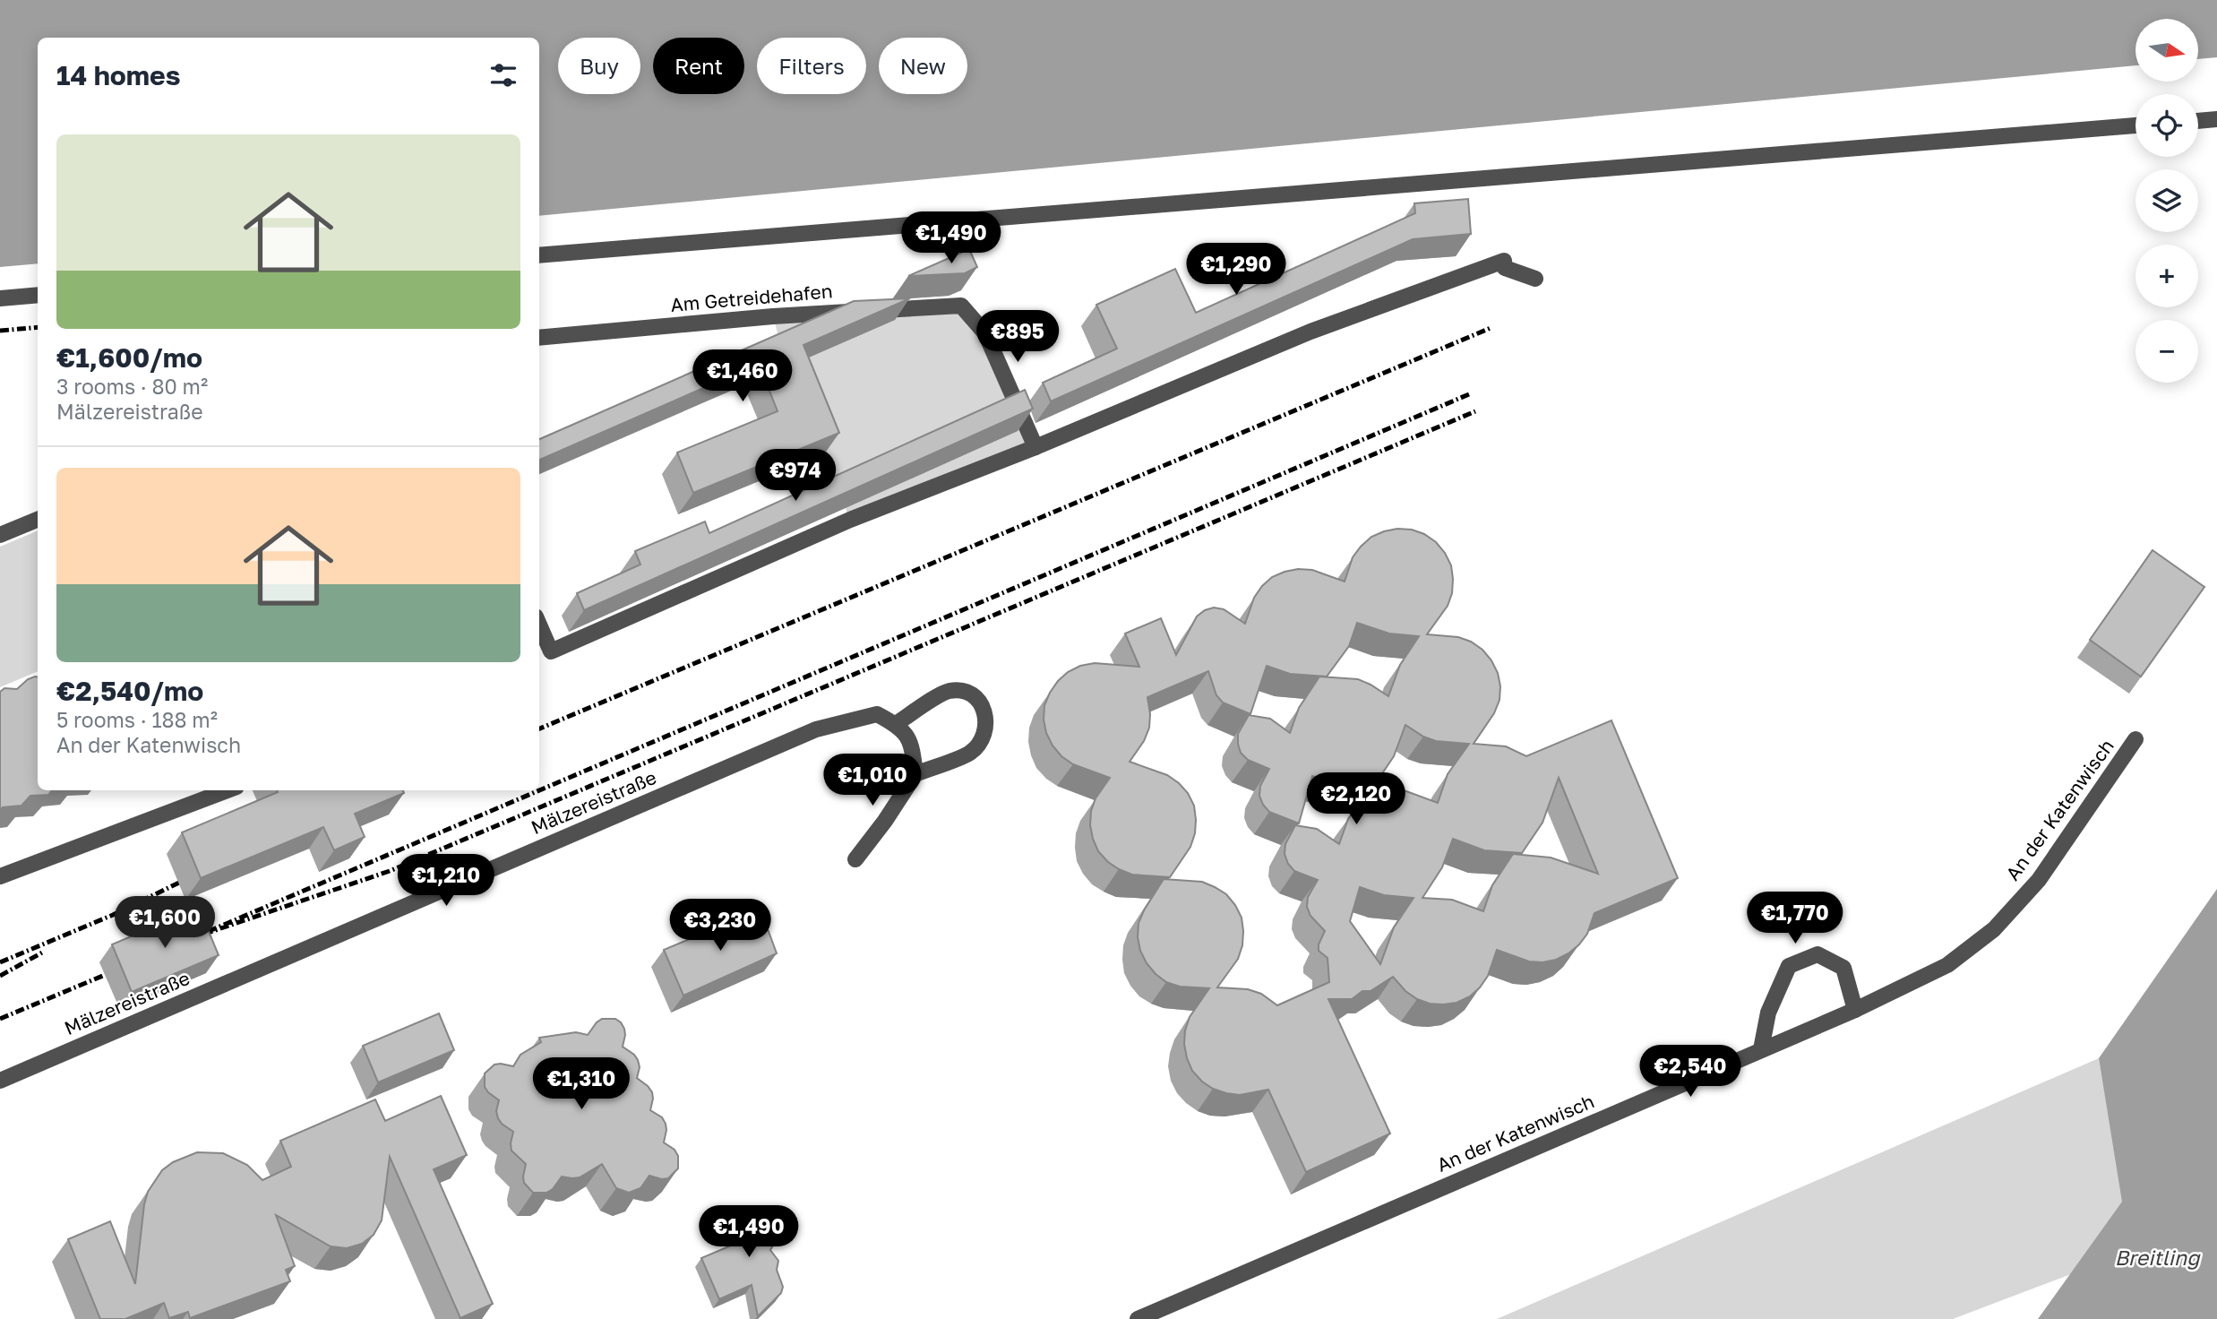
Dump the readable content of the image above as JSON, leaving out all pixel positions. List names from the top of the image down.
{
  "streets": {
    "street": ["Am Getreidehafen", "Mälzereistraße", "An der Katenwisch"]
  },
  "water": ["Breitling"],
  "north": "right",
  "page": {
    "map_buttons": ["+", "−"],
    "chip": [
      "Buy",
      "Rent",
      "Filters",
      "New"
    ],
    "heading": "14 homes",
    "list": [
      {
        "name": "€1,600/mo",
        "note": "3 rooms · 80 m² · Mälzereistraße"
      },
      {
        "name": "€2,540/mo",
        "note": "5 rooms · 188 m² · An der Katenwisch"
      }
    ],
    "price": [
      "€1,490",
      "€1,290",
      "€895",
      "€1,460",
      "€974",
      "€1,010",
      "€2,120",
      "€1,210",
      "€1,770",
      "€1,600",
      "€3,230",
      "€2,540",
      "€1,310",
      "€1,490"
    ]
  }
}
